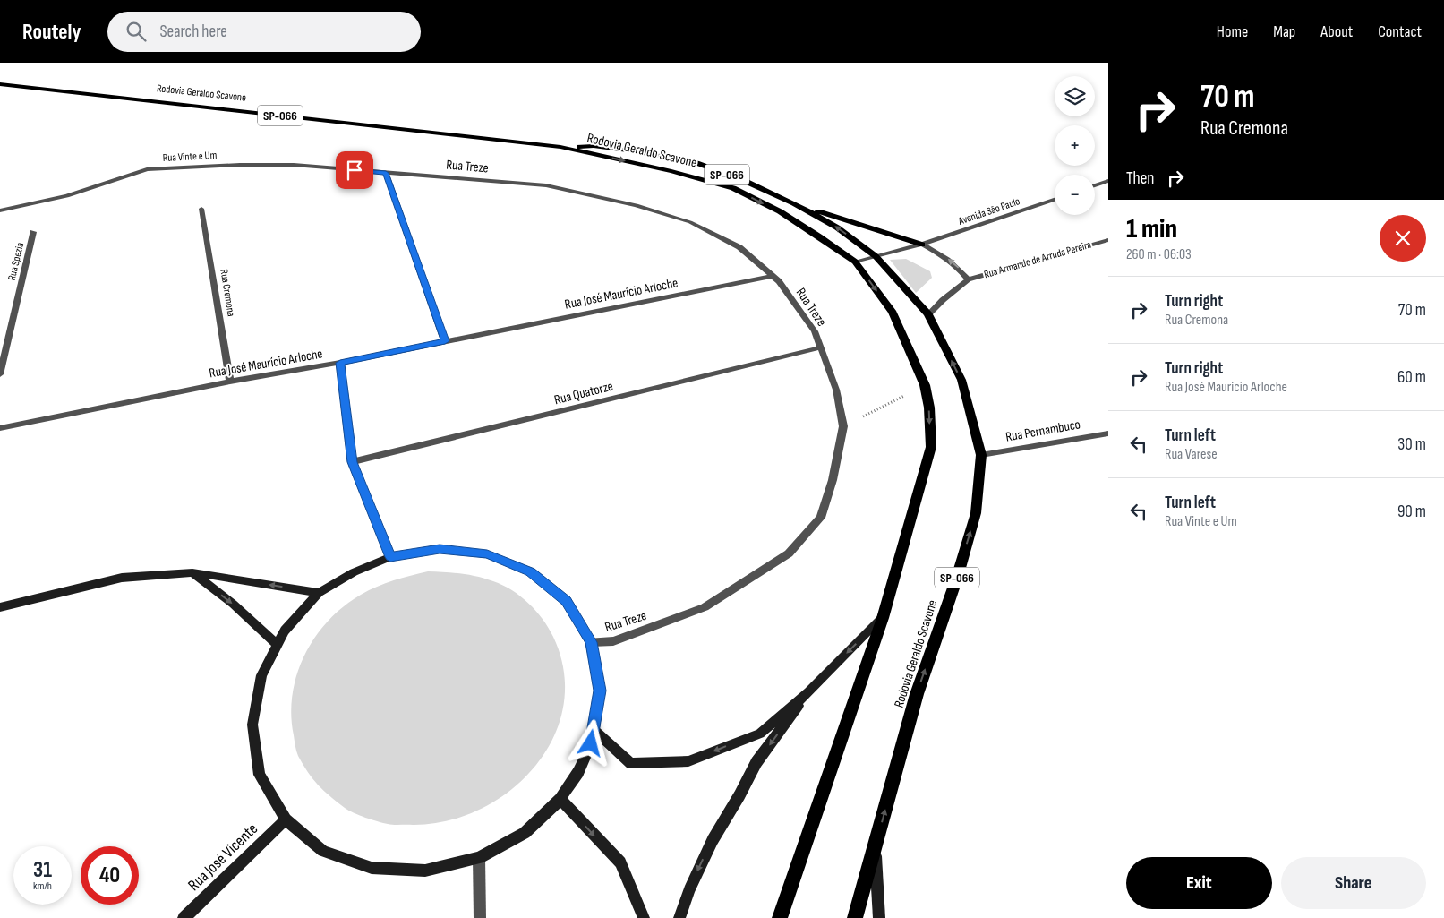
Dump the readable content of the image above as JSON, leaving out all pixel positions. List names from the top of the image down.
{
  "streets": {
    "main road": ["Rodovia Geraldo Scavone", "SP-066"],
    "street": [
      "Rua Vinte e Um",
      "Rua Treze",
      "Avenida São Paulo",
      "Rua Armando de Arruda Pereira",
      "Rua Spezia",
      "Rua Cremona",
      "Rua José Maurício Arloche",
      "Rua Quatorze",
      "Rua Pernambuco",
      "Rua José Vicente"
    ]
  },
  "crossings": [
    ["Rodovia Geraldo Scavone", "Avenida São Paulo"],
    ["Rodovia Geraldo Scavone", "Rua Pernambuco"],
    ["Rua Vinte e Um", "Rua Treze"],
    ["Rua Treze", "Rua José Maurício Arloche"],
    ["Rua Treze", "Rua Quatorze"],
    ["Rua Cremona", "Rua José Maurício Arloche"]
  ],
  "page": {
    "header": "Routely",
    "search": "Search here",
    "nav": [
      "Home",
      "Map",
      "About",
      "Contact"
    ],
    "turn": ["70 m", "Rua Cremona"],
    "map_buttons": ["+", "−"],
    "then": "Then",
    "heading": ["1 min", "260 m · 06:03"],
    "list": [
      {
        "name": "Turn right",
        "note": "Rua Cremona",
        "value": "70 m"
      },
      {
        "name": "Turn right",
        "note": "Rua José Maurício Arloche",
        "value": "60 m"
      },
      {
        "name": "Turn left",
        "note": "Rua Varese",
        "value": "30 m"
      },
      {
        "name": "Turn left",
        "note": "Rua Vinte e Um",
        "value": "90 m"
      }
    ],
    "speed": "31 km/h",
    "limit": "40",
    "buttons": ["Exit", "Share"]
  }
}
